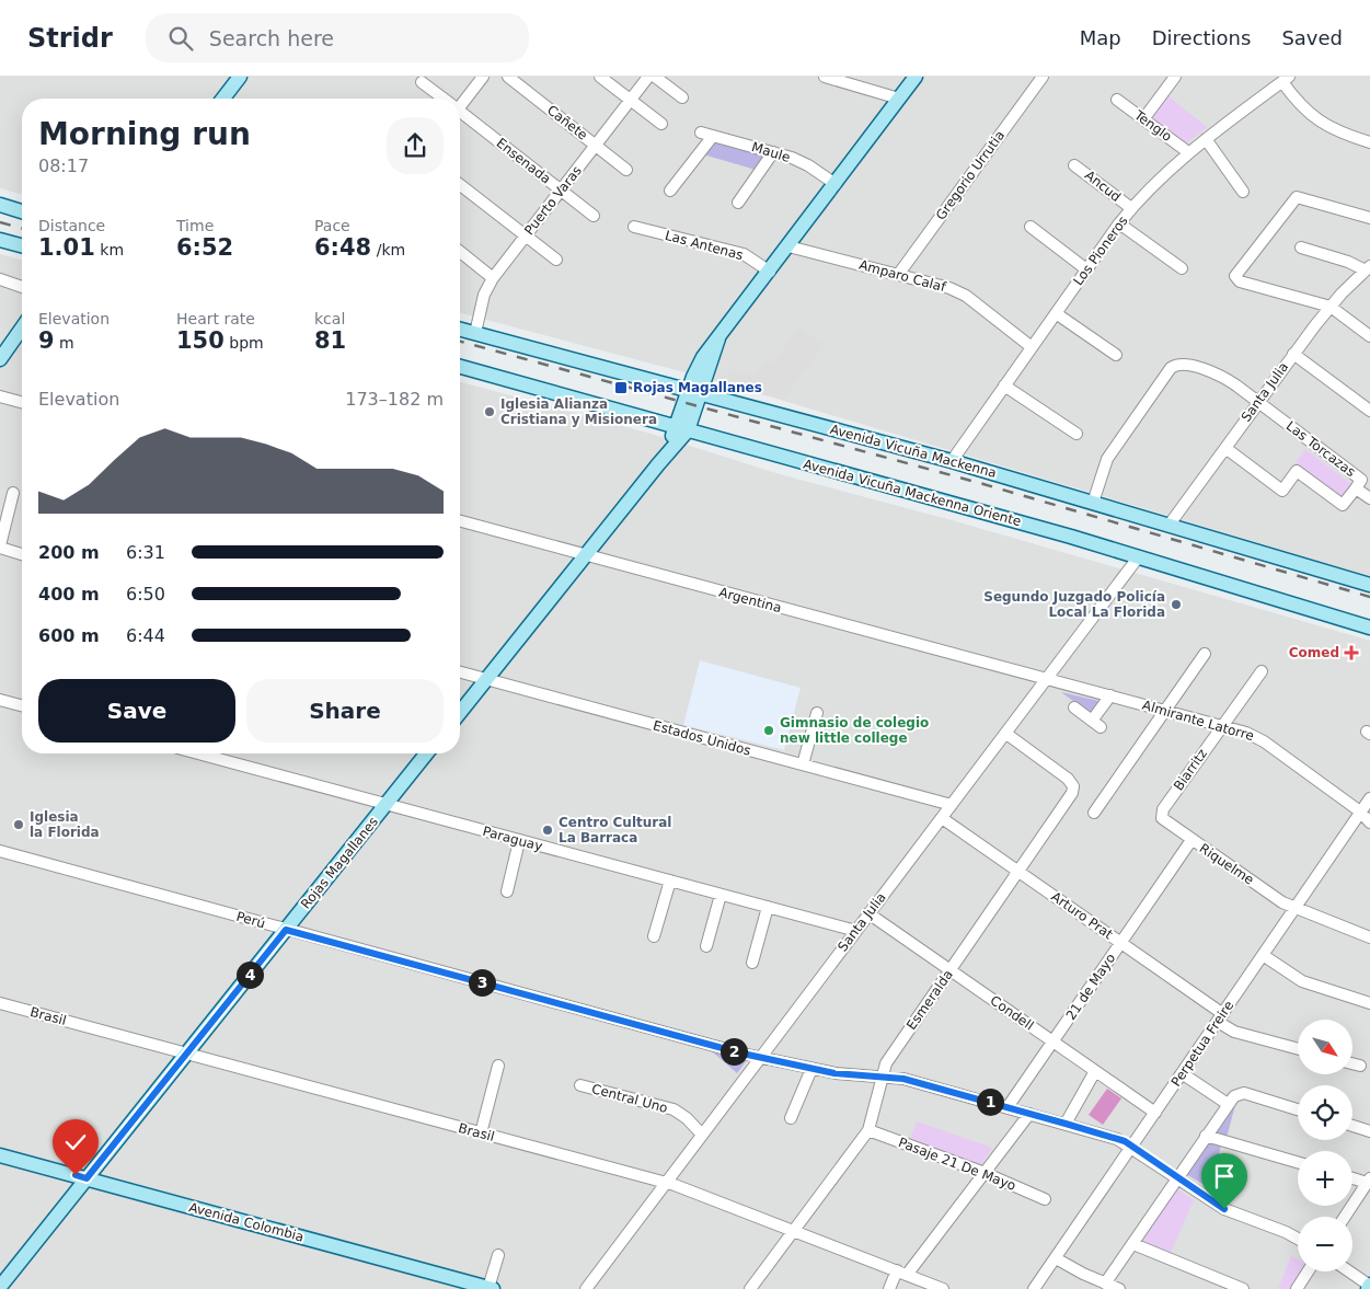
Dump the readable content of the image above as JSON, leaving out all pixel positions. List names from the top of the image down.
{
  "streets": {
    "main road": [
      "Avenida Vicuña Mackenna",
      "Avenida Vicuña Mackenna Oriente",
      "Rojas Magallanes",
      "Avenida Colombia"
    ],
    "street": [
      "Cañete",
      "Tenglo",
      "Maule",
      "Ensenada",
      "Gregorio Urrutia",
      "Ancud",
      "Puerto Varas",
      "Las Antenas",
      "Los Pioneros",
      "Amparo Calaf",
      "Santa Julia",
      "Las Torcazas",
      "Argentina",
      "Almirante Latorre",
      "Estados Unidos",
      "Biarritz",
      "Paraguay",
      "Riquelme",
      "Arturo Prat",
      "Perú",
      "21 de Mayo",
      "Esmeralda",
      "Condell",
      "Brasil",
      "Perpetua Freire",
      "Central Uno",
      "Pasaje 21 De Mayo"
    ]
  },
  "crossings": [
    ["Cañete", "Puerto Varas"],
    ["Tenglo", "Los Pioneros"],
    ["Ensenada", "Puerto Varas"],
    ["Gregorio Urrutia", "Amparo Calaf"],
    ["Ancud", "Los Pioneros"],
    ["Puerto Varas", "Avenida Vicuña Mackenna"],
    ["Los Pioneros", "Amparo Calaf"],
    ["Los Pioneros", "Avenida Vicuña Mackenna"],
    ["Santa Julia", "Las Torcazas"],
    ["Santa Julia", "Avenida Vicuña Mackenna"],
    ["Santa Julia", "Avenida Vicuña Mackenna Oriente"],
    ["Santa Julia", "Argentina"],
    ["Santa Julia", "Almirante Latorre"],
    ["Santa Julia", "Estados Unidos"],
    ["Santa Julia", "Paraguay"],
    ["Santa Julia", "Arturo Prat"],
    ["Santa Julia", "Perú"],
    ["Santa Julia", "Esmeralda"],
    ["Santa Julia", "Condell"],
    ["Santa Julia", "Brasil"],
    ["Santa Julia", "Central Uno"],
    ["Argentina", "Almirante Latorre"],
    ["Almirante Latorre", "Biarritz"],
    ["Almirante Latorre", "Perpetua Freire"],
    ["Biarritz", "Riquelme"],
    ["Paraguay", "Rojas Magallanes"],
    ["Rojas Magallanes", "Perú"],
    ["Rojas Magallanes", "Brasil"],
    ["Rojas Magallanes", "Avenida Colombia"],
    ["Riquelme", "21 de Mayo"],
    ["Riquelme", "Perpetua Freire"],
    ["Arturo Prat", "21 de Mayo"],
    ["Arturo Prat", "Esmeralda"],
    ["Arturo Prat", "Perpetua Freire"],
    ["Perú", "21 de Mayo"],
    ["Perú", "Esmeralda"],
    ["Perú", "Perpetua Freire"],
    ["21 de Mayo", "Condell"],
    ["Esmeralda", "Condell"],
    ["Esmeralda", "Brasil"],
    ["Esmeralda", "Pasaje 21 De Mayo"],
    ["Condell", "Perpetua Freire"]
  ],
  "places": {
    "transit": ["Rojas Magallanes"],
    "other": [
      "Iglesia Alianza Cristiana y Misionera",
      "Segundo Juzgado Policía Local La Florida",
      "Gimnasio de colegio new little college",
      "Iglesia la Florida",
      "Centro Cultural La Barraca"
    ],
    "health": ["Comed"]
  },
  "north": "bottom right",
  "page": {
    "header": "Stridr",
    "search": "Search here",
    "nav": ["Map", "Directions", "Saved"],
    "heading": ["Morning run", "08:17"],
    "stats": [
      ["Distance", "1.01 km"],
      ["Time", "6:52"],
      ["Pace", "6:48 /km"],
      ["Elevation", "9 m"],
      ["Heart rate", "150 bpm"],
      ["kcal", "81"]
    ],
    "chart": ["Elevation", "173–182 m"],
    "list": [
      {
        "name": "200 m",
        "note": "6:31"
      },
      {
        "name": "400 m",
        "note": "6:50"
      },
      {
        "name": "600 m",
        "note": "6:44"
      }
    ],
    "buttons": ["Save", "Share"],
    "pins": [
      "4",
      "3",
      "2",
      "1"
    ],
    "map_buttons": ["+", "−"]
  }
}
